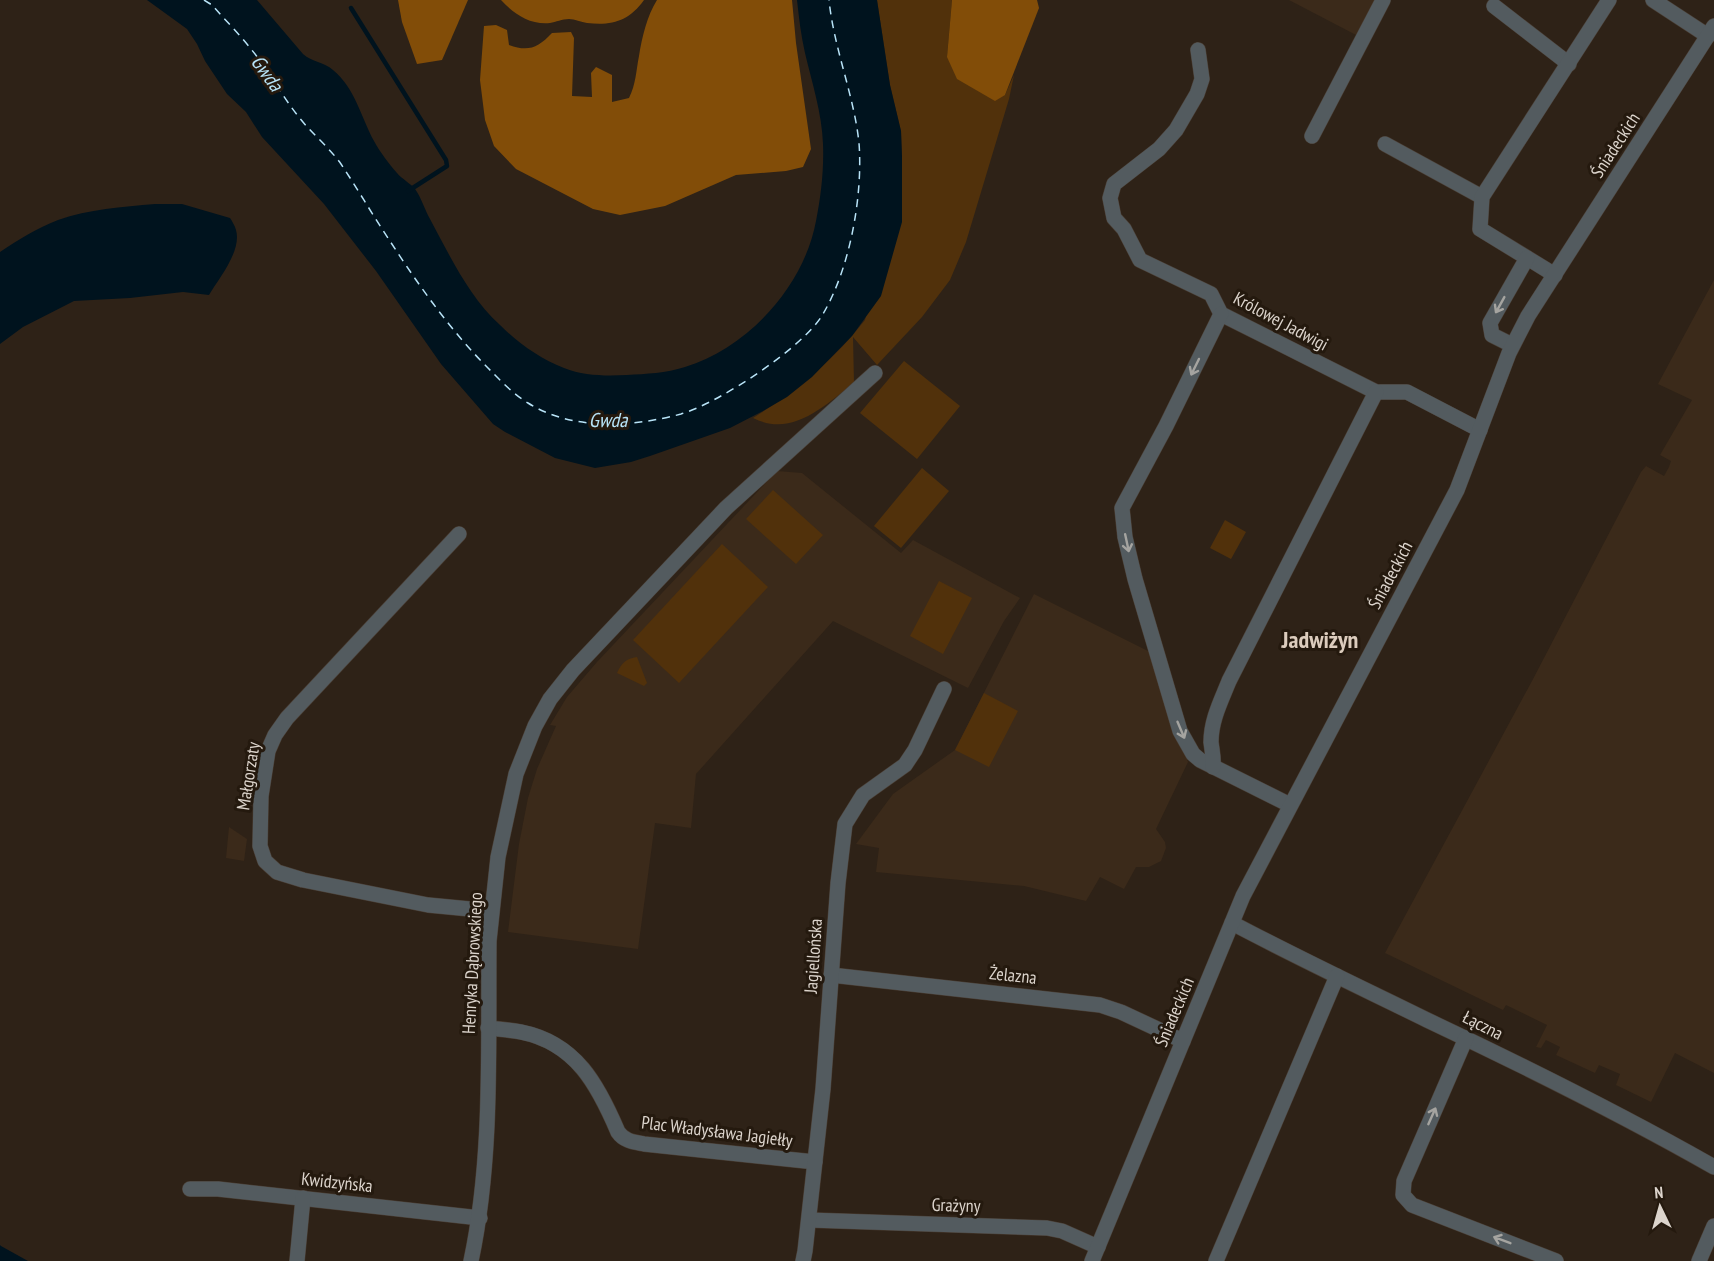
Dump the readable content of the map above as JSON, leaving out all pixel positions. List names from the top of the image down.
{
  "streets": {
    "street": [
      "Śniadeckich",
      "Królowej Jadwigi",
      "Małgorzaty",
      "Jagiellońska",
      "Henryka Dąbrowskiego",
      "Żelazna",
      "Łączna",
      "Plac Władysława Jagiełły",
      "Kwidzyńska",
      "Grażyny"
    ]
  },
  "crossings": [
    ["Śniadeckich", "Królowej Jadwigi"],
    ["Śniadeckich", "Żelazna"],
    ["Śniadeckich", "Łączna"],
    ["Śniadeckich", "Grażyny"],
    ["Małgorzaty", "Henryka Dąbrowskiego"],
    ["Jagiellońska", "Żelazna"],
    ["Jagiellońska", "Plac Władysława Jagiełły"],
    ["Jagiellońska", "Grażyny"],
    ["Henryka Dąbrowskiego", "Plac Władysława Jagiełły"],
    ["Henryka Dąbrowskiego", "Kwidzyńska"]
  ],
  "districts": ["Jadwiżyn"],
  "water": ["Gwda"],
  "north": "top"
}
